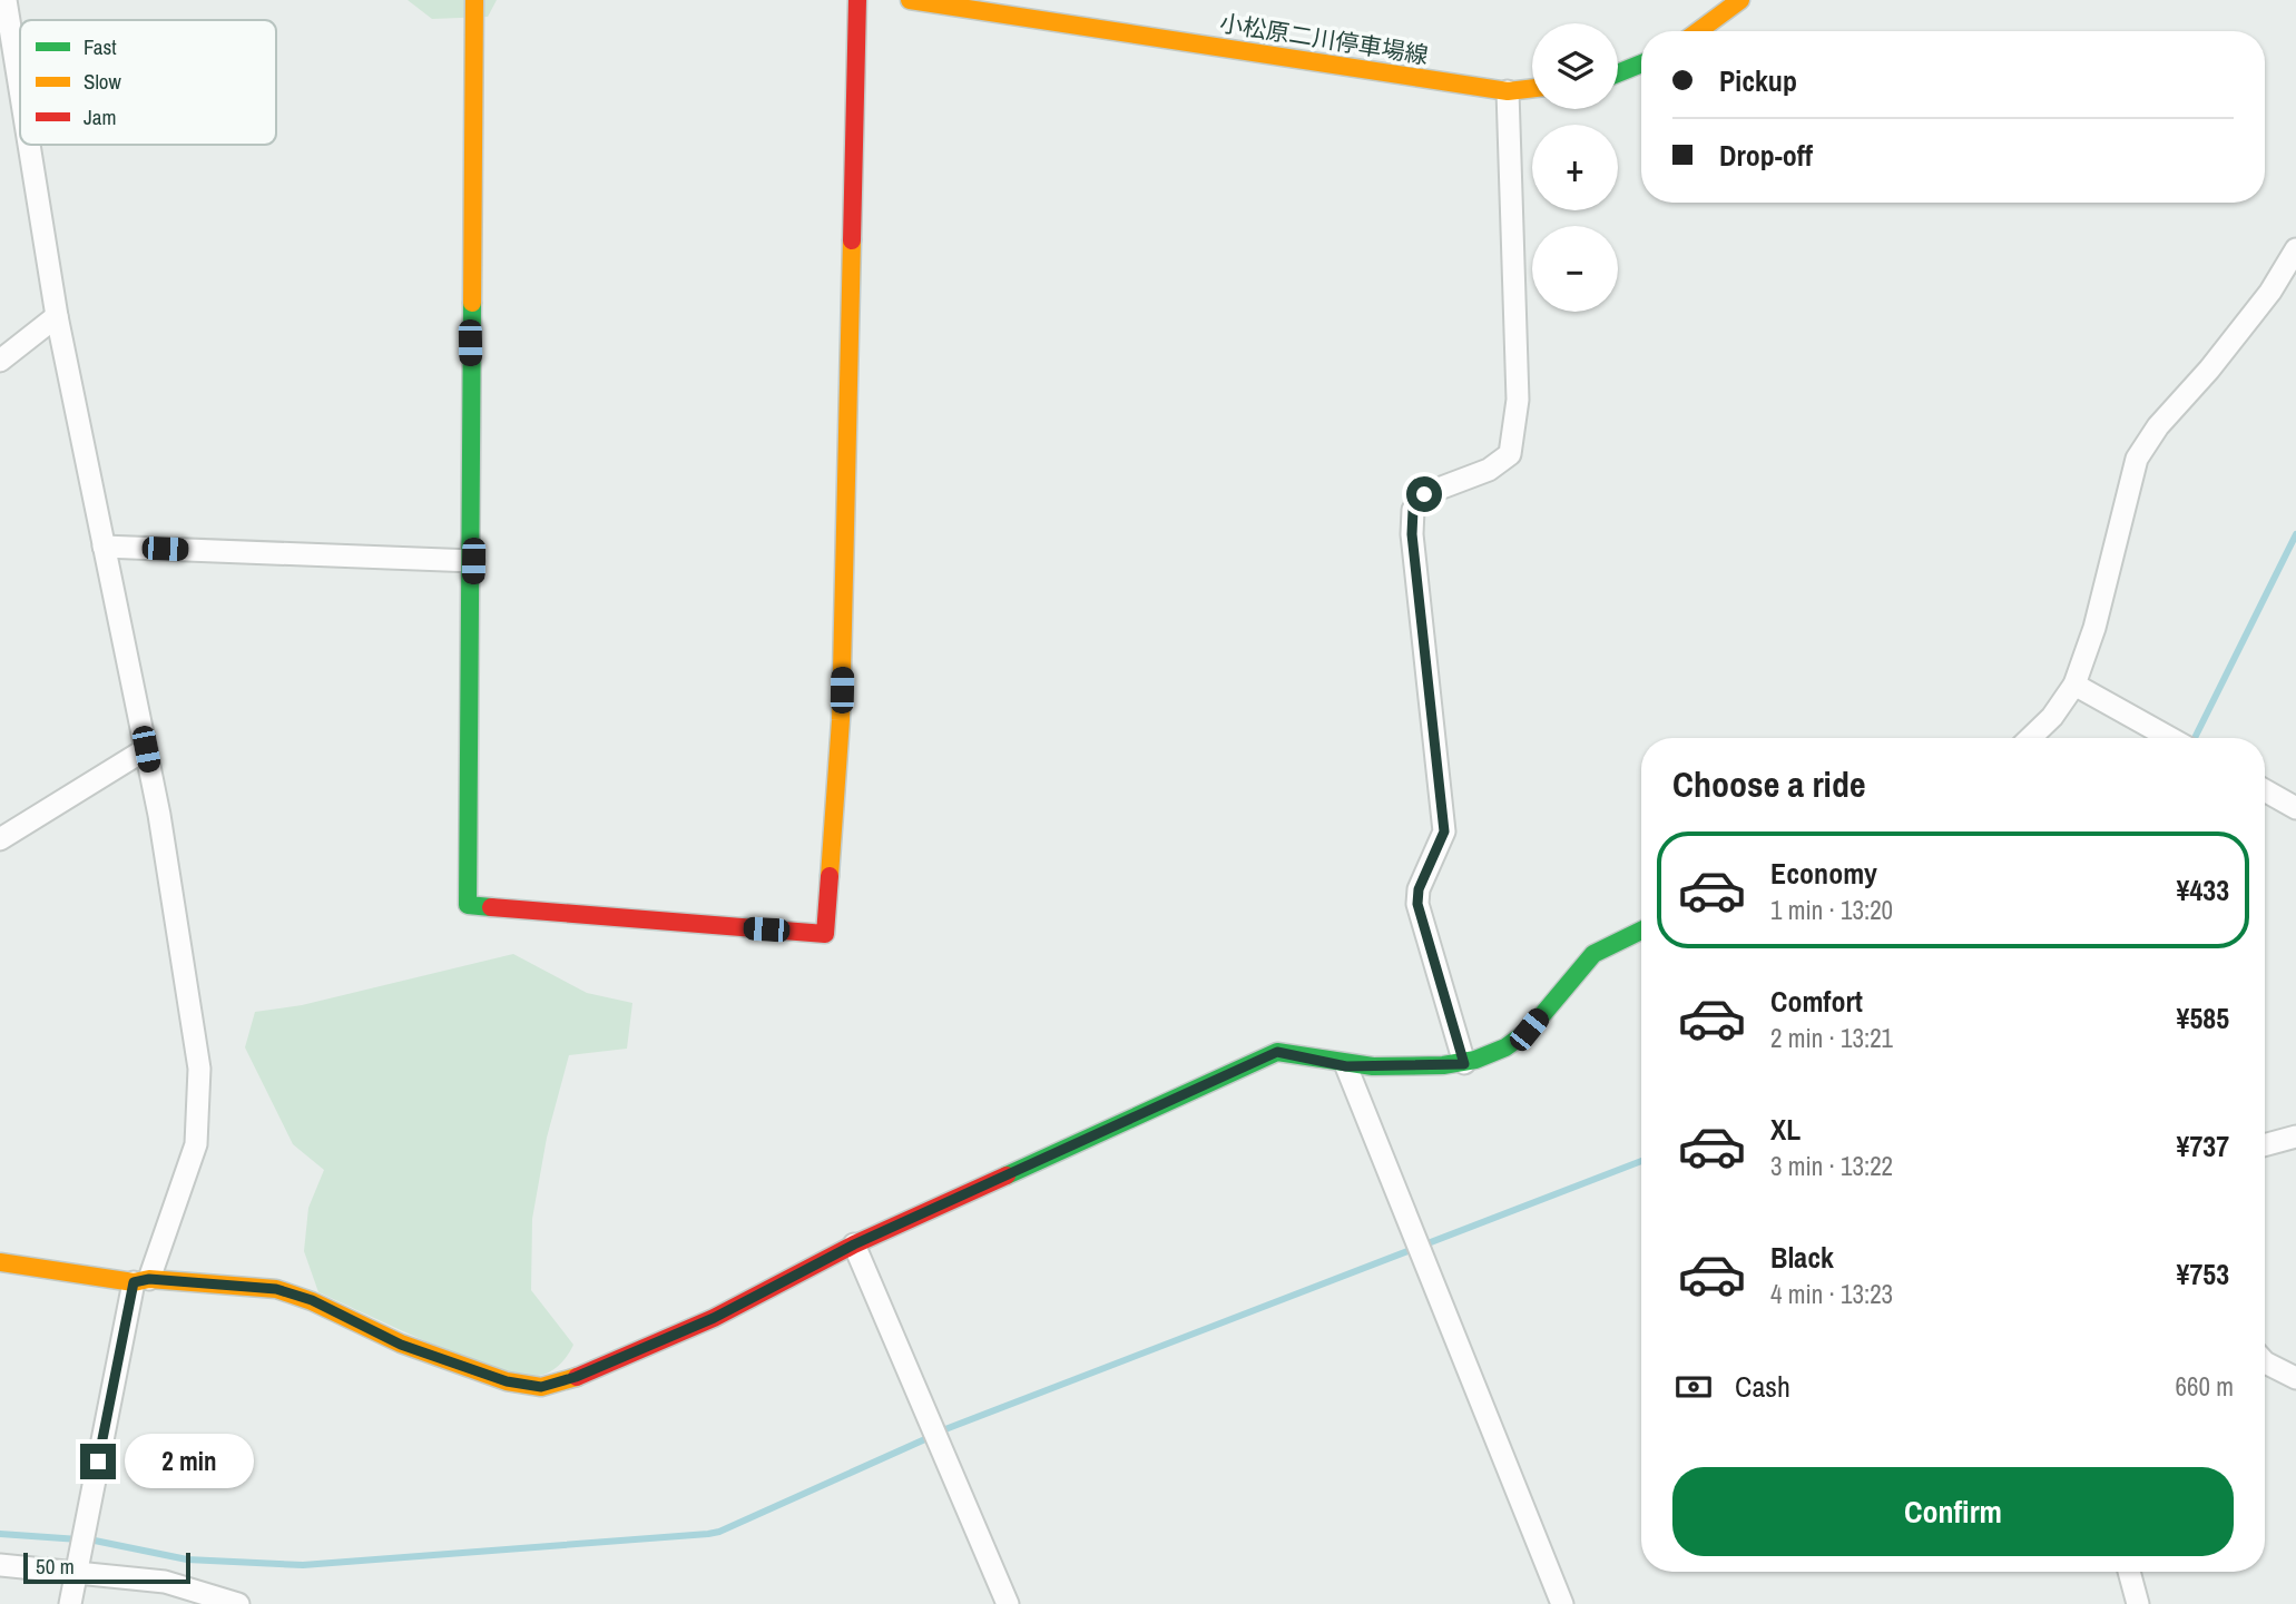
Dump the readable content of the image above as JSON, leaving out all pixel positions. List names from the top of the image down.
{
  "streets": {
    "street": ["小松原二川停車場線"]
  },
  "legend": ["Fast", "Slow", "Jam"],
  "scale_bar": "50 m",
  "page": {
    "map_buttons": ["+", "−"],
    "banner": ["Pickup", "Drop-off"],
    "heading": "Choose a ride",
    "list": [
      {
        "name": "Economy",
        "note": "1 min · 13:20",
        "value": "¥433"
      },
      {
        "name": "Comfort",
        "note": "2 min · 13:21",
        "value": "¥585"
      },
      {
        "name": "XL",
        "note": "3 min · 13:22",
        "value": "¥737"
      },
      {
        "name": "Black",
        "note": "4 min · 13:23",
        "value": "¥753"
      }
    ],
    "pay": ["Cash", "660 m"],
    "bubble": "2 min",
    "buttons": "Confirm",
    "scale": "50 m"
  }
}
